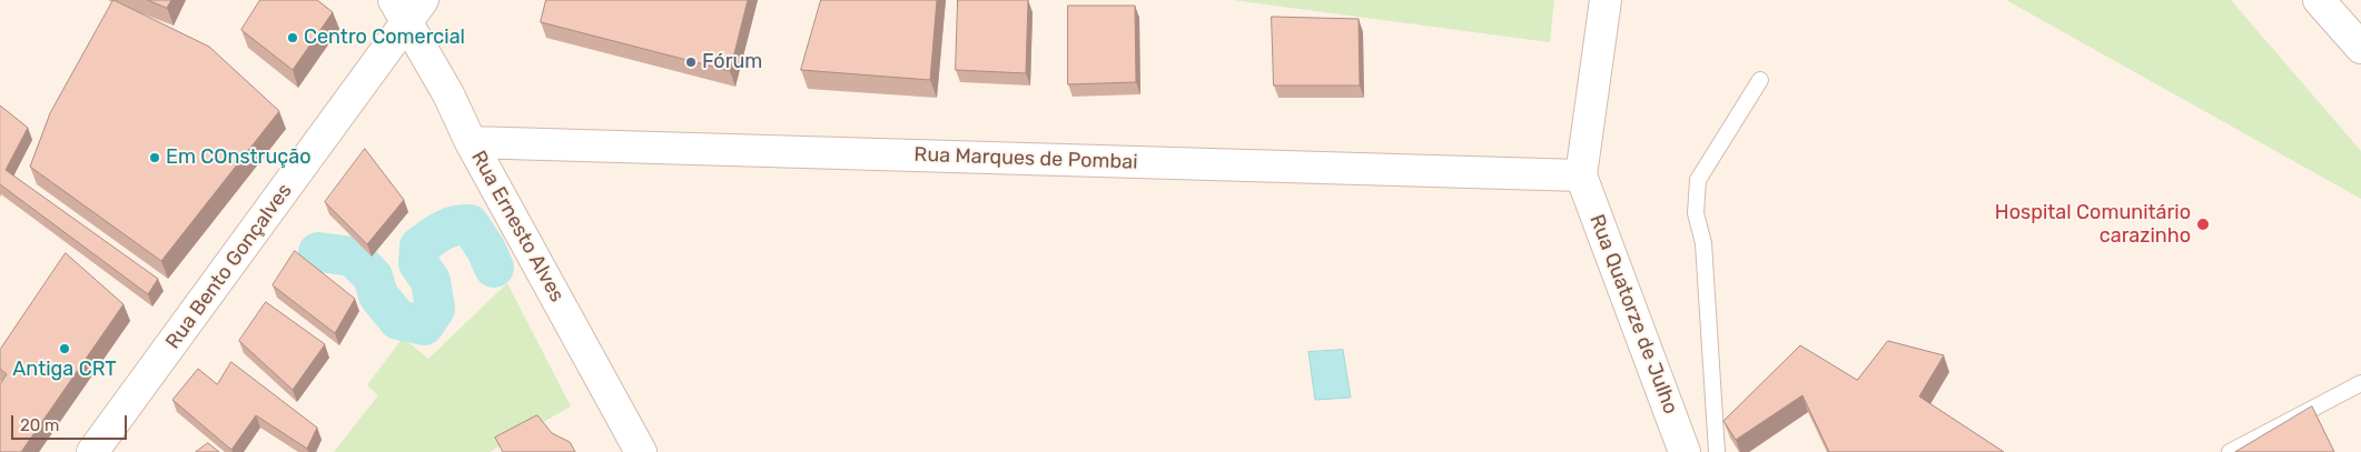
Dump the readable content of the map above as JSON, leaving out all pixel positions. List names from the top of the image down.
{
  "streets": {
    "street": [
      "Rua Marques de Pombai",
      "Rua Ernesto Alves",
      "Rua Bento Gonçalves",
      "Rua Quatorze de Julho"
    ]
  },
  "crossings": [
    ["Rua Marques de Pombai", "Rua Ernesto Alves"],
    ["Rua Marques de Pombai", "Rua Quatorze de Julho"],
    ["Rua Ernesto Alves", "Rua Bento Gonçalves"]
  ],
  "places": [
    "Centro Comercial",
    "Fórum",
    "Em COnstrução",
    "Hospital Comunitário carazinho",
    "Antiga CRT"
  ],
  "scale_bar": "20 m"
}
